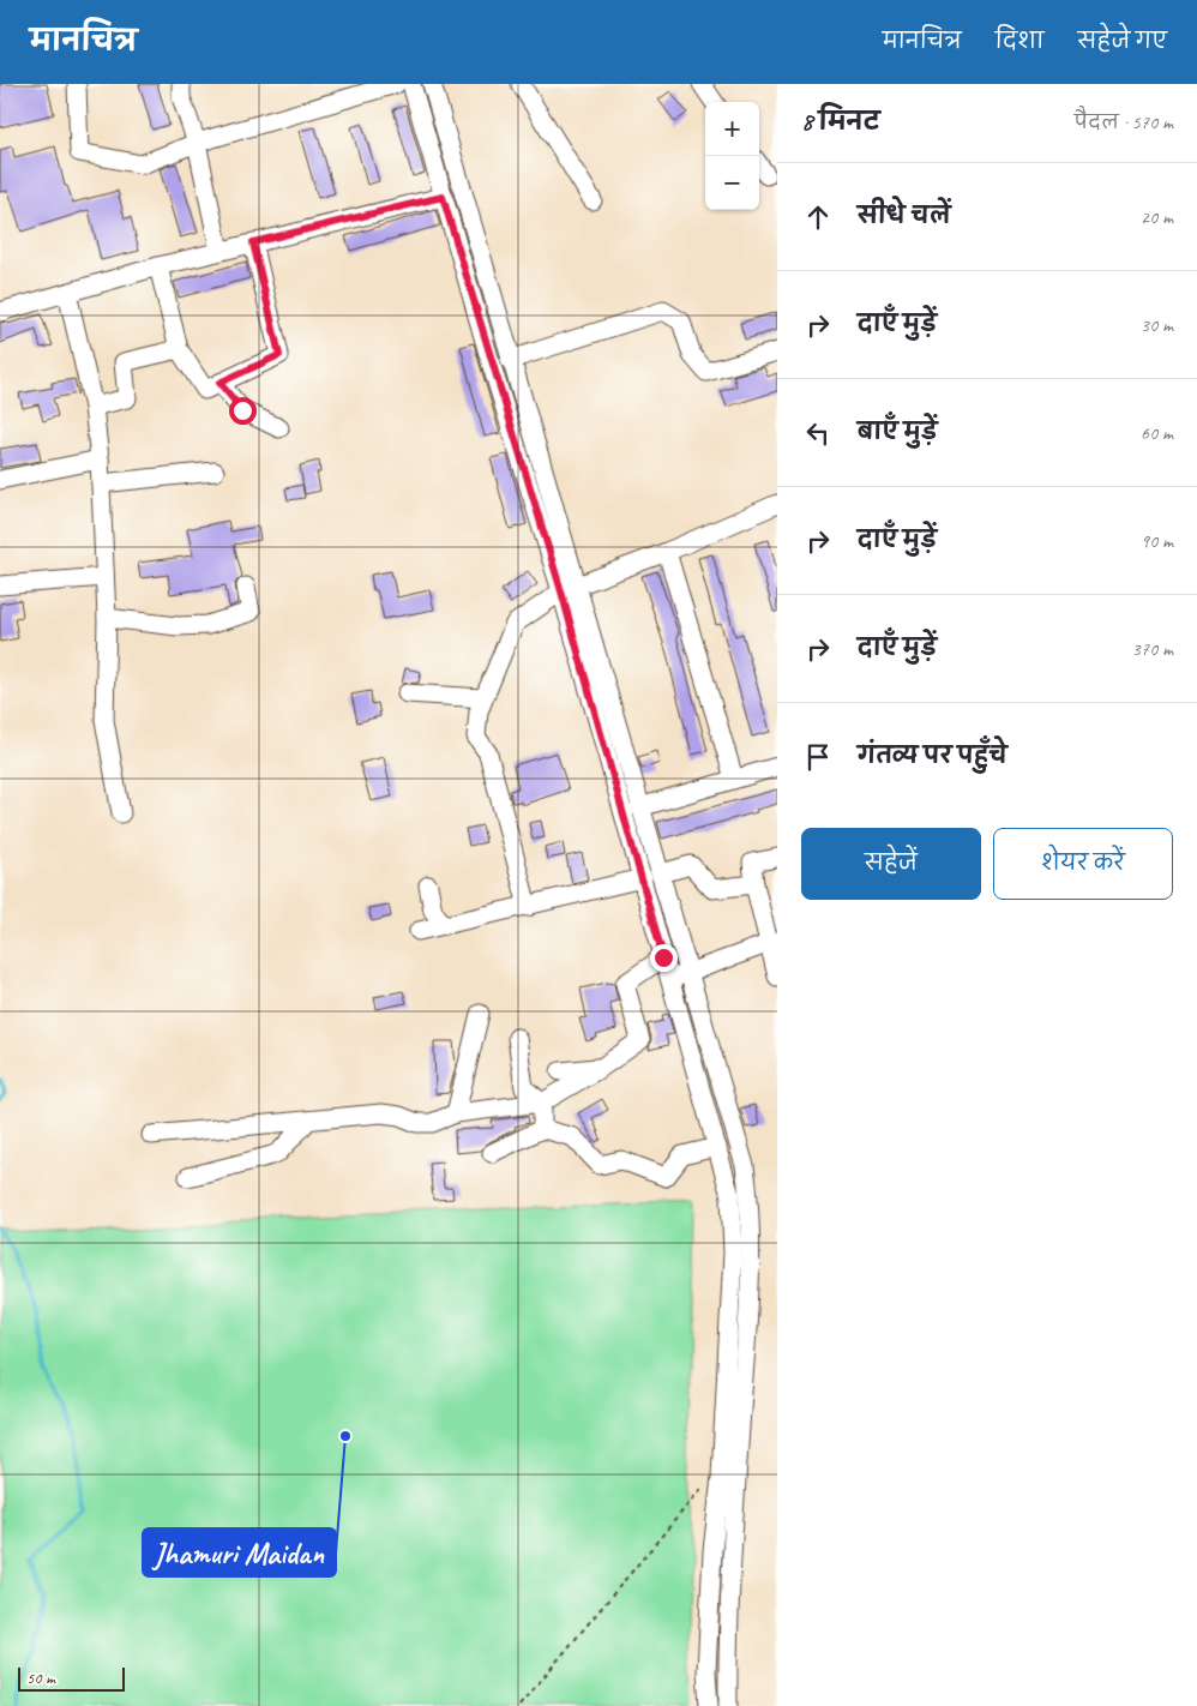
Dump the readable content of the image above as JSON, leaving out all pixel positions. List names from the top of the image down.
{
  "places": ["Jhamuri Maidan"],
  "scale_bar": "50 m",
  "page": {
    "header": "मानचित्र",
    "nav": ["मानचित्र", "दिशा", "सहेजे गए"],
    "heading": ["8 मिनट", "पैदल · 570 m"],
    "map_buttons": ["+", "−"],
    "list": [
      ["सीधे चलें", "20 m"],
      ["दाएँ मुड़ें", "30 m"],
      ["बाएँ मुड़ें", "60 m"],
      ["दाएँ मुड़ें", "90 m"],
      ["दाएँ मुड़ें", "370 m"],
      "गंतव्य पर पहुँचे"
    ],
    "buttons": ["सहेजें", "शेयर करें"],
    "scale": "50 m"
  }
}
